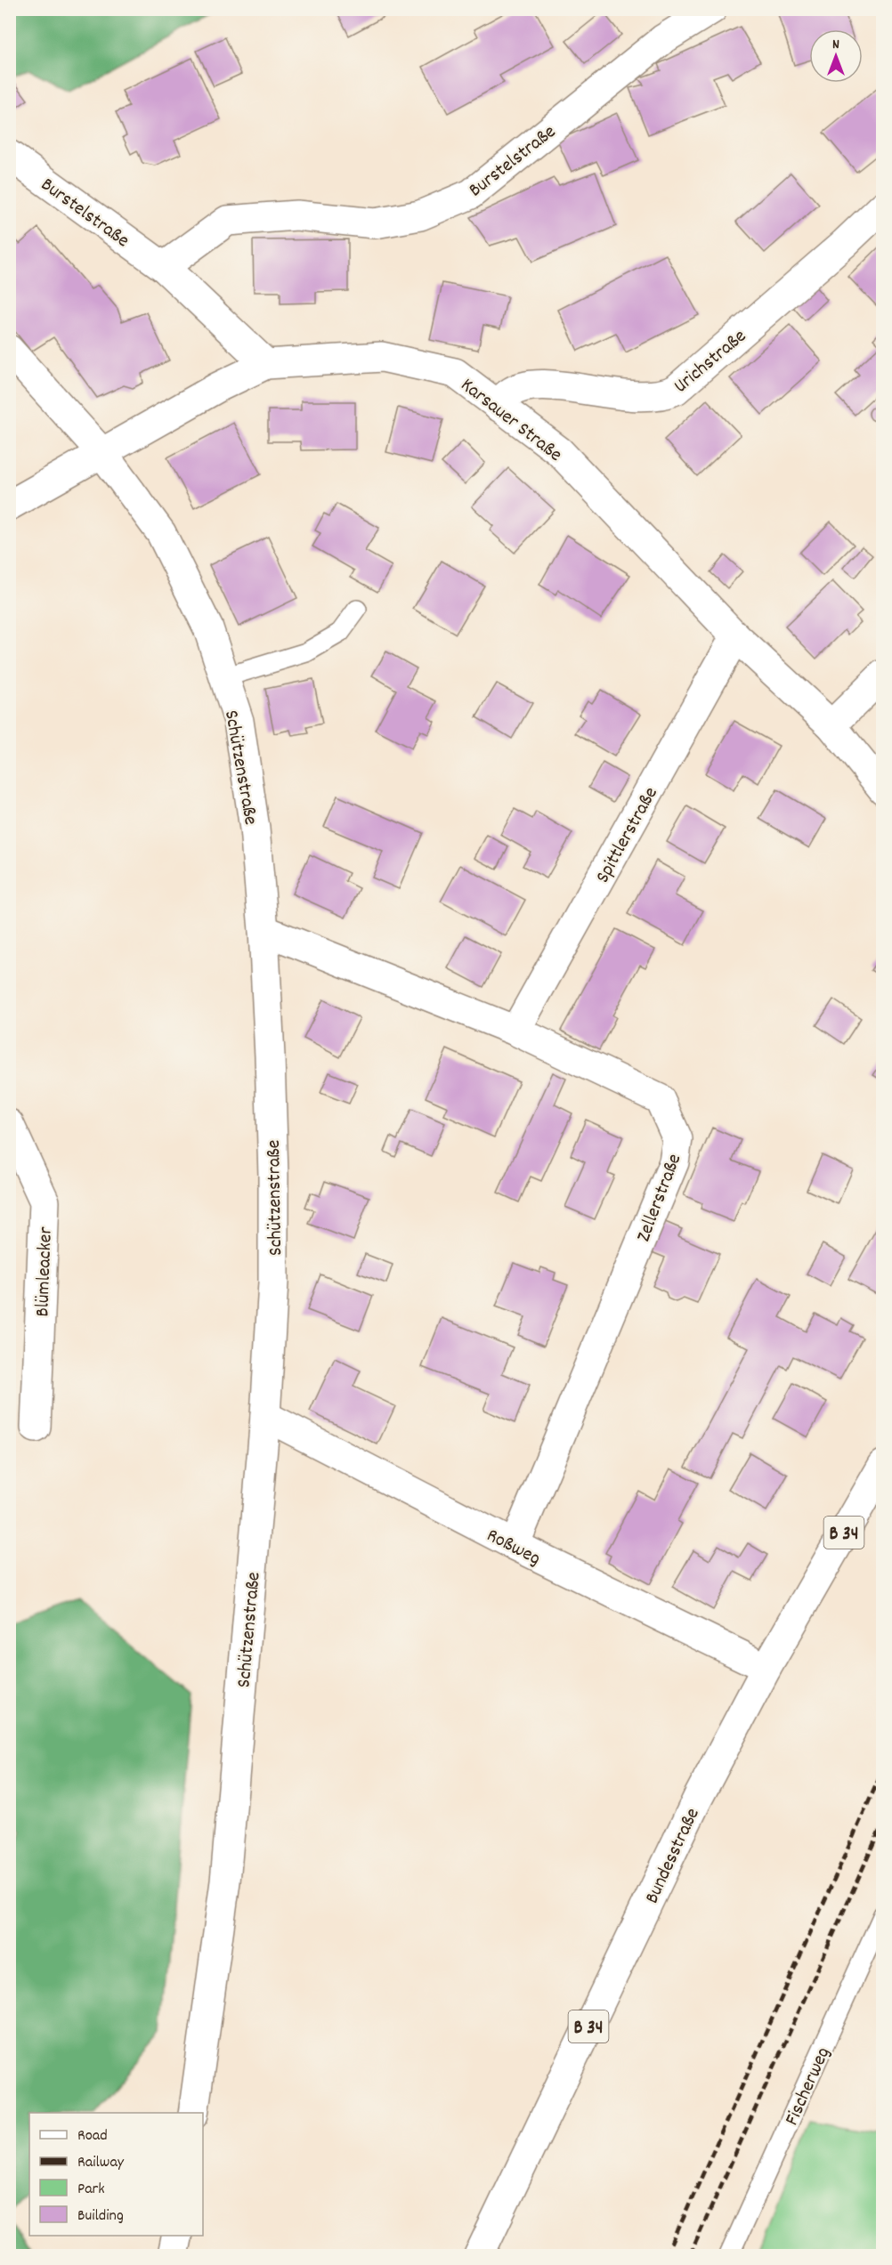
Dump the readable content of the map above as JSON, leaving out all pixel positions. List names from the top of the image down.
{
  "streets": {
    "street": [
      "Burstelstraße",
      "Urichstraße",
      "Karsauer Straße",
      "Schützenstraße",
      "Spittlerstraße",
      "Zellerstraße",
      "Blümleacker",
      "B 34",
      "Roßweg",
      "Bundesstraße"
    ],
    "lane": ["Fischerweg"]
  },
  "crossings": [
    ["Burstelstraße", "Karsauer Straße"],
    ["Urichstraße", "Karsauer Straße"],
    ["Karsauer Straße", "Schützenstraße"],
    ["Karsauer Straße", "Spittlerstraße"],
    ["Schützenstraße", "Zellerstraße"],
    ["Schützenstraße", "Roßweg"],
    ["Spittlerstraße", "Zellerstraße"],
    ["Zellerstraße", "Roßweg"],
    ["Roßweg", "Bundesstraße"]
  ],
  "legend": [
    "Road",
    "Railway",
    "Park",
    "Building"
  ],
  "north": "top"
}
